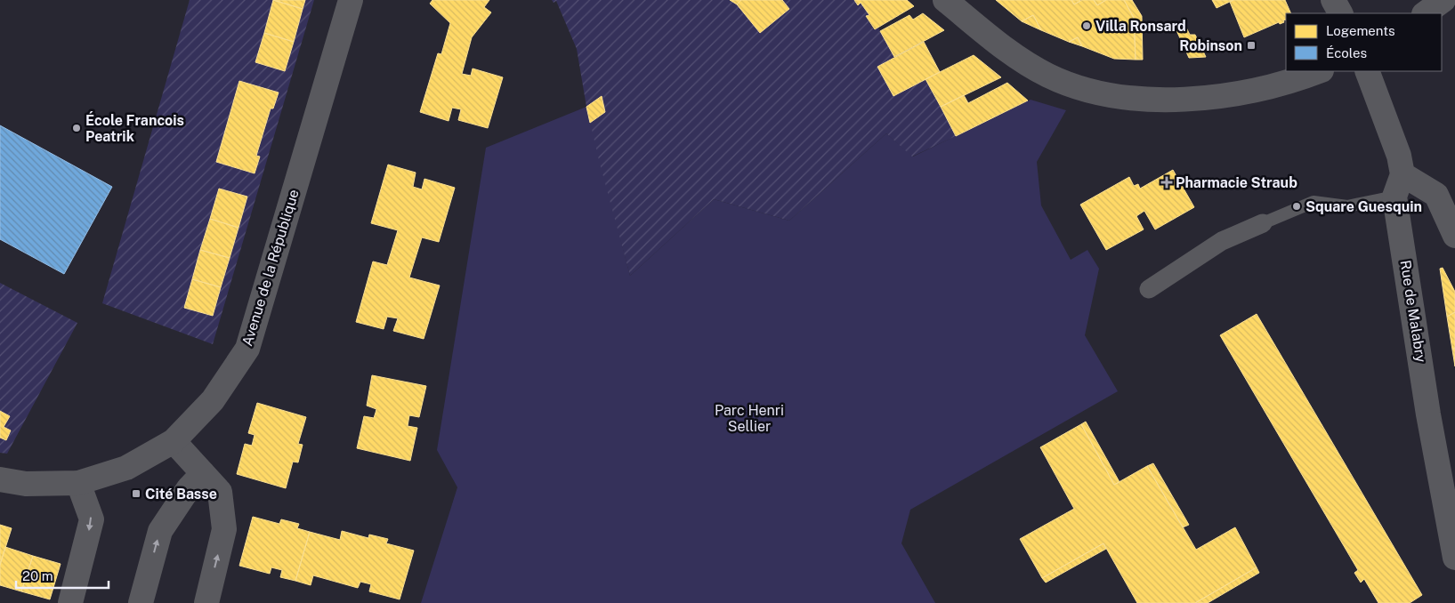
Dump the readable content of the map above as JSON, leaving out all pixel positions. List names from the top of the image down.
{
  "streets": {
    "street": ["Avenue de la République", "Rue de Malabry"]
  },
  "parks": ["Parc Henri Sellier"],
  "places": {
    "other": ["Villa Ronsard", "École Francois Peatrik", "Square Guesquin"],
    "transit": ["Robinson", "Cité Basse"],
    "health": ["Pharmacie Straub"]
  },
  "legend": ["Logements", "Écoles"],
  "scale_bar": "20 m"
}
